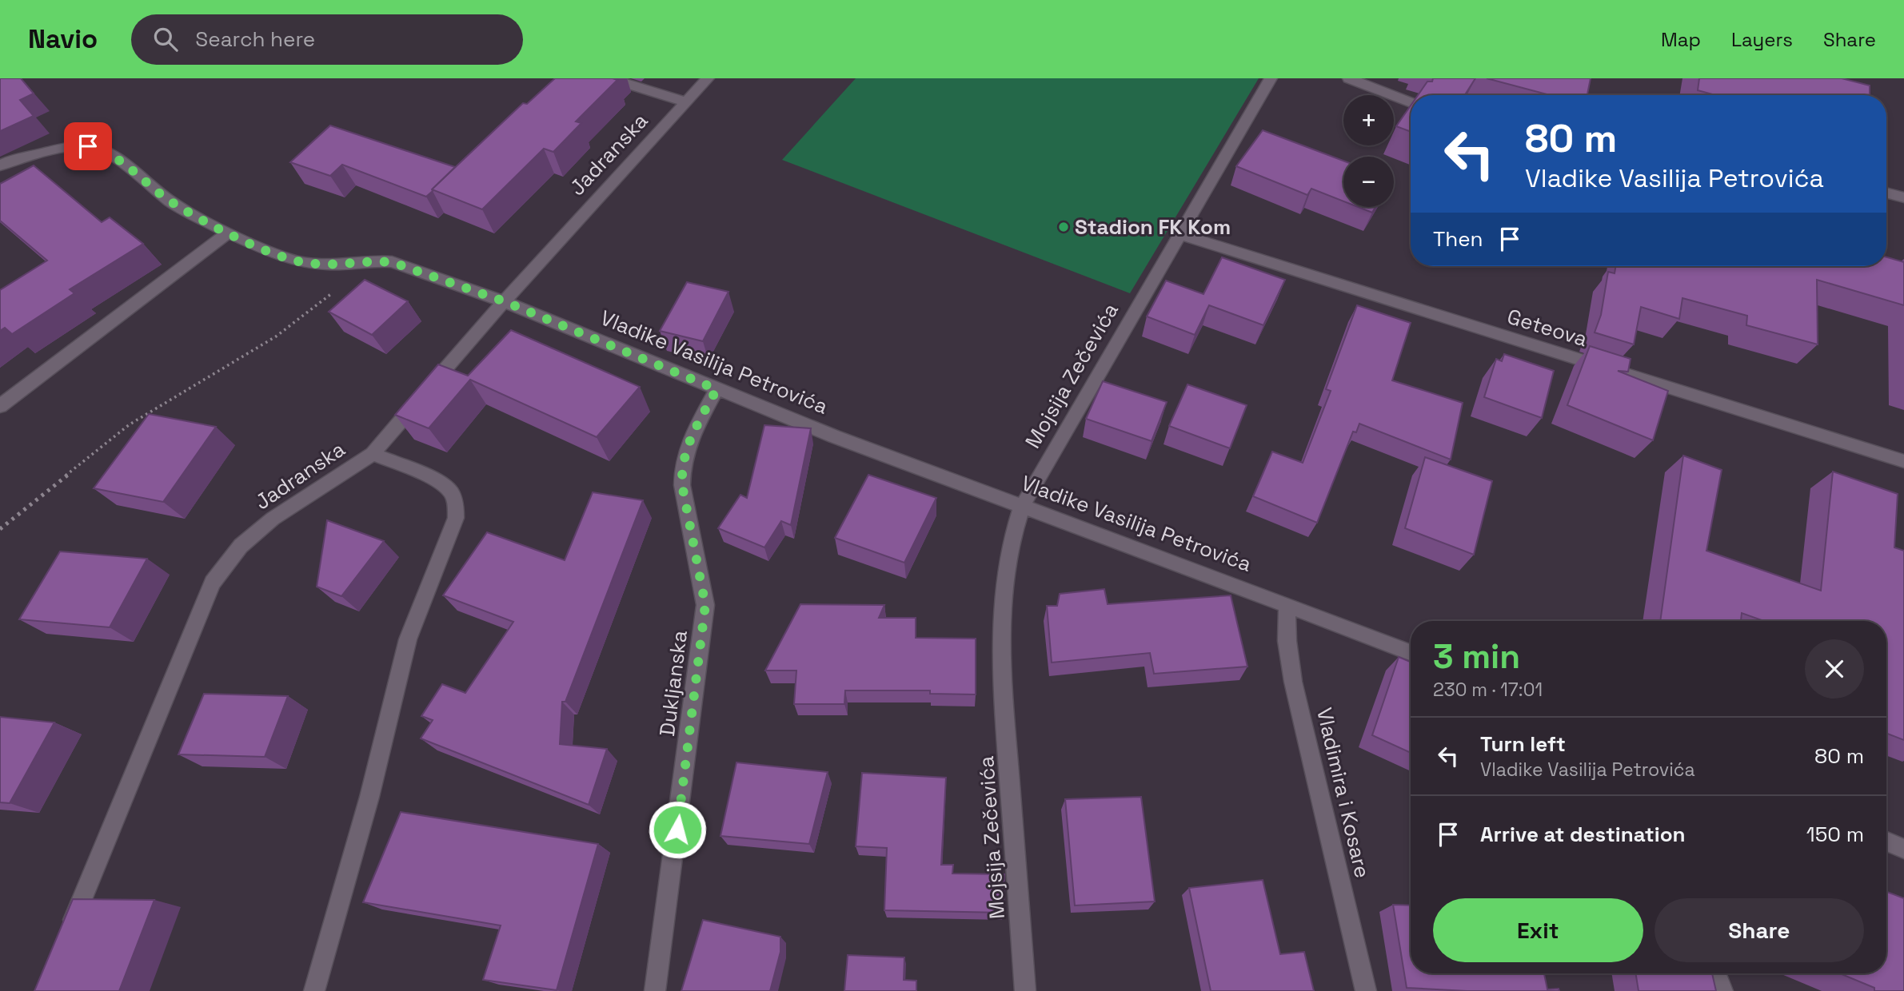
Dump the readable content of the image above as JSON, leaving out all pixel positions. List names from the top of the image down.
{
  "streets": {
    "street": [
      "Jadranska",
      "Geteova",
      "Vladike Vasilija Petrovića",
      "Mojsija Zečevića",
      "Dukljanska",
      "Vladimira i Kosare"
    ]
  },
  "crossings": [
    ["Jadranska", "Vladike Vasilija Petrovića"],
    ["Geteova", "Mojsija Zečevića"],
    ["Vladike Vasilija Petrovića", "Mojsija Zečevića"],
    ["Vladike Vasilija Petrovića", "Dukljanska"],
    ["Vladike Vasilija Petrovića", "Vladimira i Kosare"]
  ],
  "places": ["Stadion FK Kom"],
  "page": {
    "header": "Navio",
    "search": "Search here",
    "nav": ["Map", "Layers", "Share"],
    "map_buttons": ["+", "−"],
    "turn": ["80 m", "Vladike Vasilija Petrovića"],
    "then": "Then",
    "heading": ["3 min", "230 m · 17:01"],
    "list": [
      {
        "name": "Turn left",
        "note": "Vladike Vasilija Petrovića",
        "value": "80 m"
      },
      {
        "name": "Arrive at destination",
        "value": "150 m"
      }
    ],
    "buttons": ["Exit", "Share"]
  }
}
